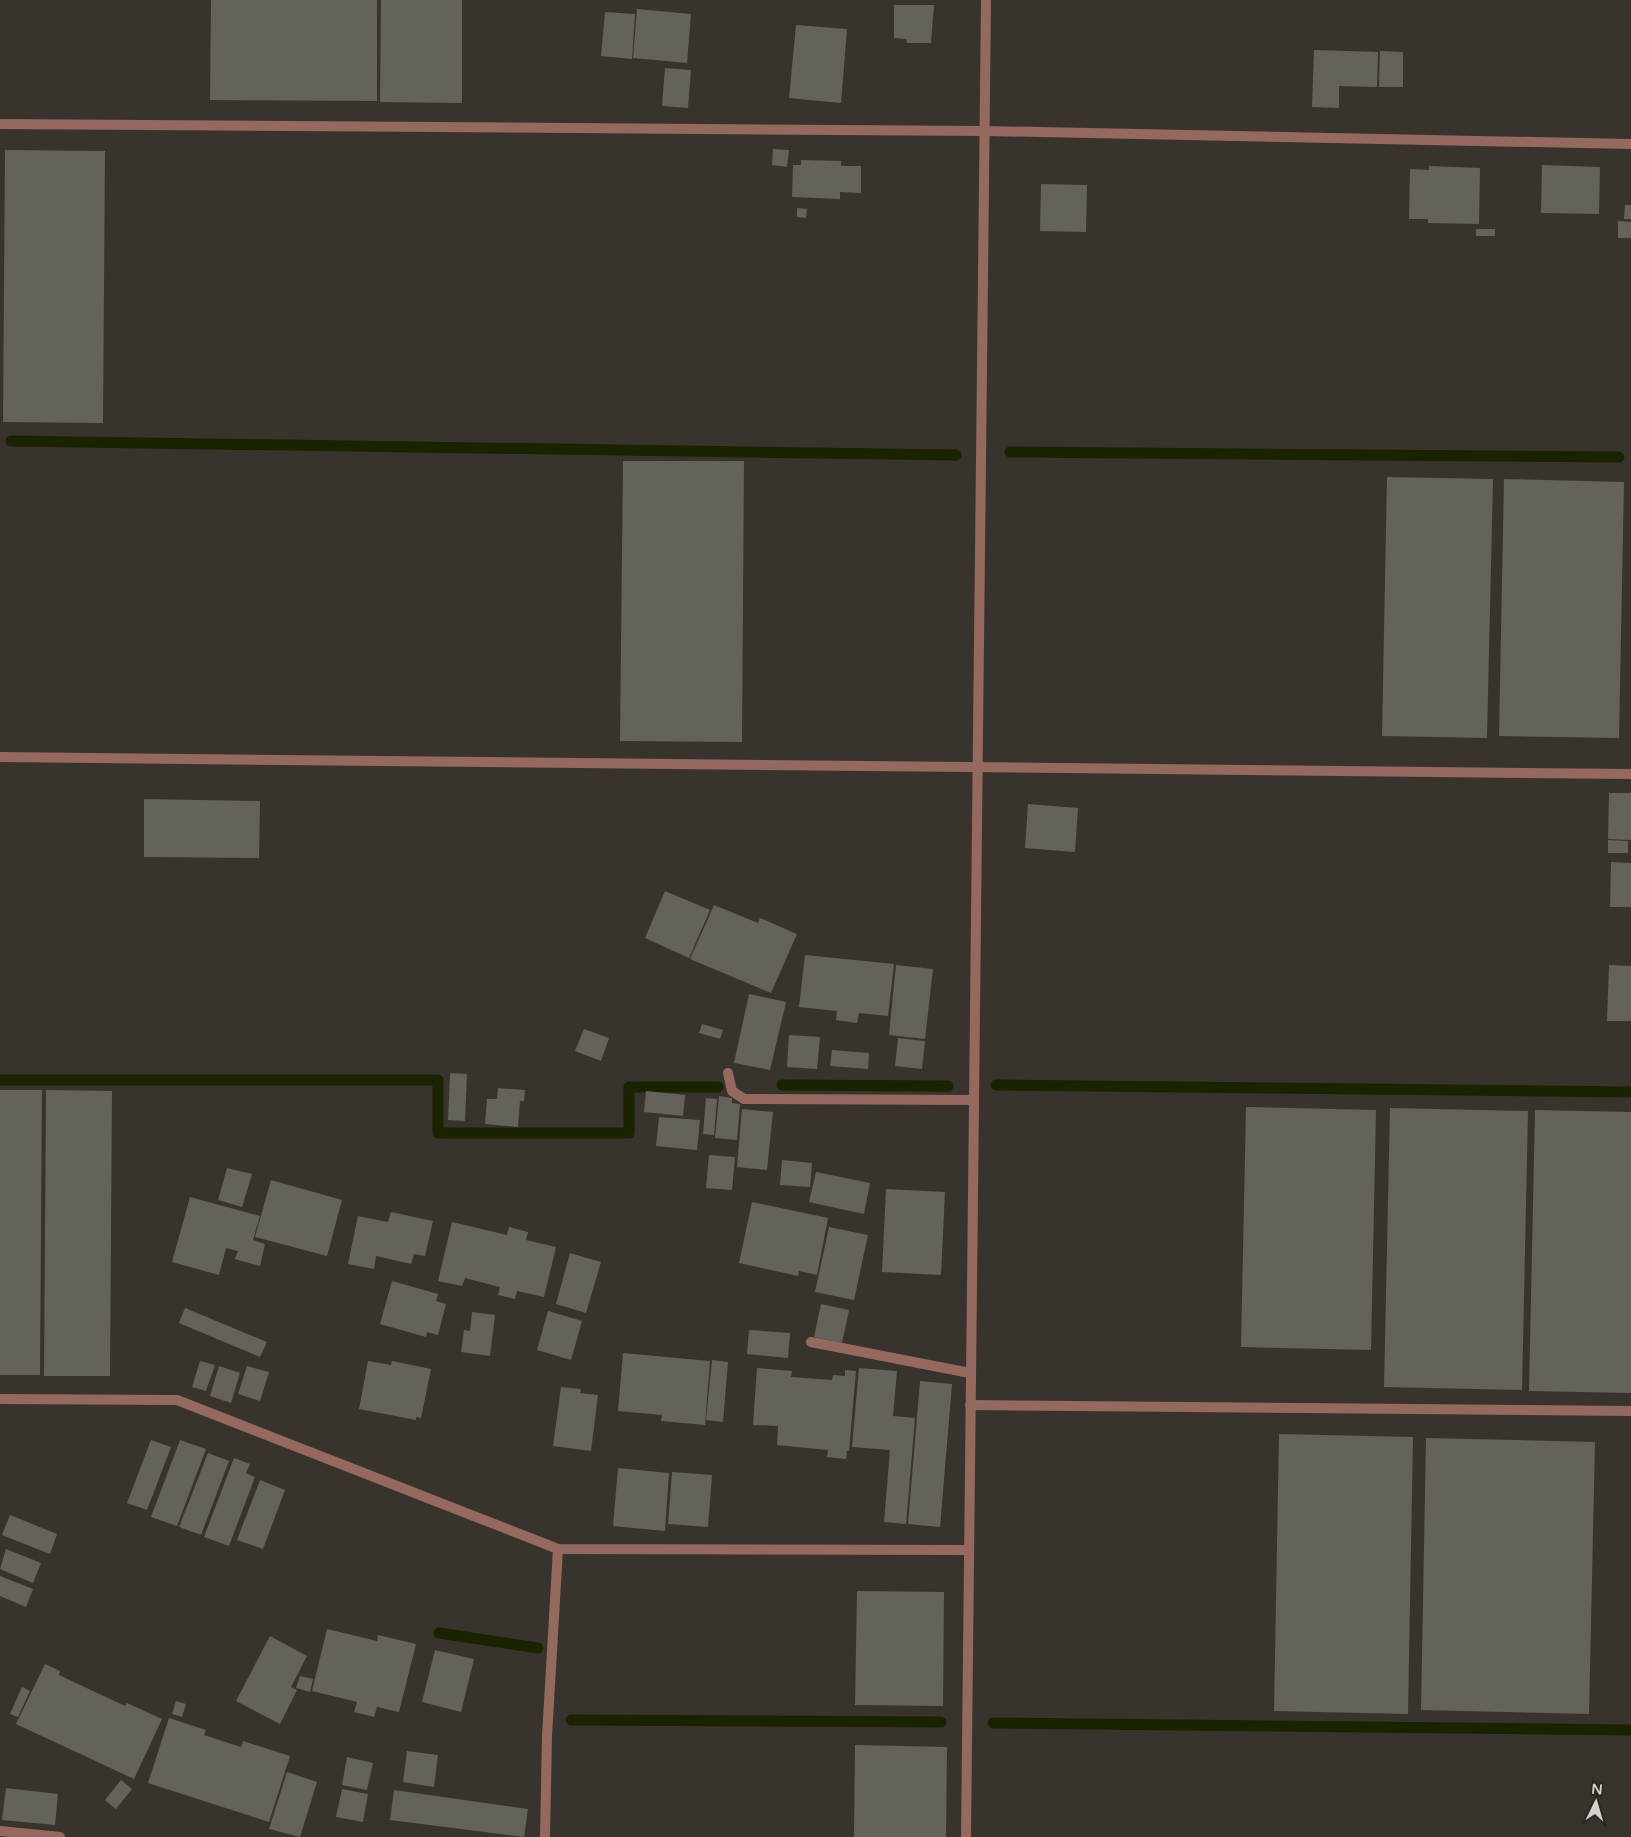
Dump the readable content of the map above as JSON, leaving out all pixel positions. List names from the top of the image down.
{
  "north": "top"
}
